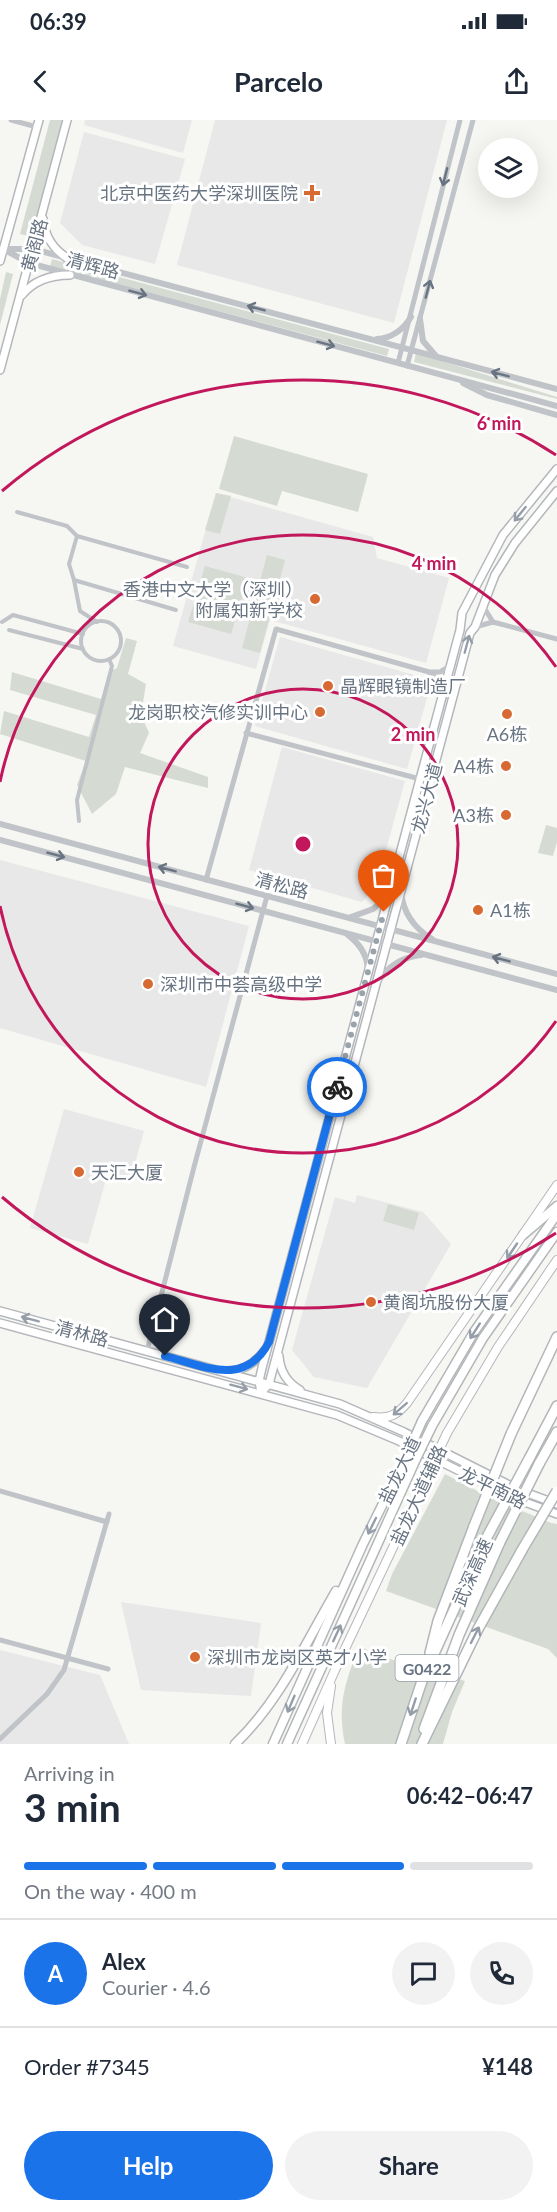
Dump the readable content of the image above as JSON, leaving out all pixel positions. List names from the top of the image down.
{
  "streets": {
    "highway": ["盐龙大道", "武深高速", "G0422"],
    "main road": [
      "黄阁路",
      "龙兴大道",
      "清林路",
      "龙平南路",
      "盐龙大道辅路"
    ],
    "street": ["清辉路", "清松路"]
  },
  "crossings": [
    ["黄阁路", "清辉路"],
    ["龙兴大道", "清松路"],
    ["龙兴大道", "清林路"],
    ["清林路", "龙平南路"]
  ],
  "places": {
    "health": ["北京中医药大学深圳医院"],
    "other": [
      "香港中文大学（深圳） 附属知新学校",
      "晶辉眼镜制造厂",
      "龙岗职校汽修实训中心",
      "A6栋",
      "A4栋",
      "A3栋",
      "A1栋",
      "深圳市中荟高级中学",
      "天汇大厦",
      "黄阁坑股份大厦",
      "深圳市龙岗区英才小学"
    ]
  },
  "page": {
    "status": "06:39",
    "header": "Parcelo",
    "heading": ["3 min", "Arriving in", "06:42–06:47"],
    "panel": [
      "Alex",
      "Courier · 4.6",
      "Order #7345",
      "¥148"
    ],
    "bar": "On the way · 400 m",
    "round": "A",
    "buttons": ["Help", "Share"]
  },
  "rings": ["6 min", "4 min", "2 min"]
}
